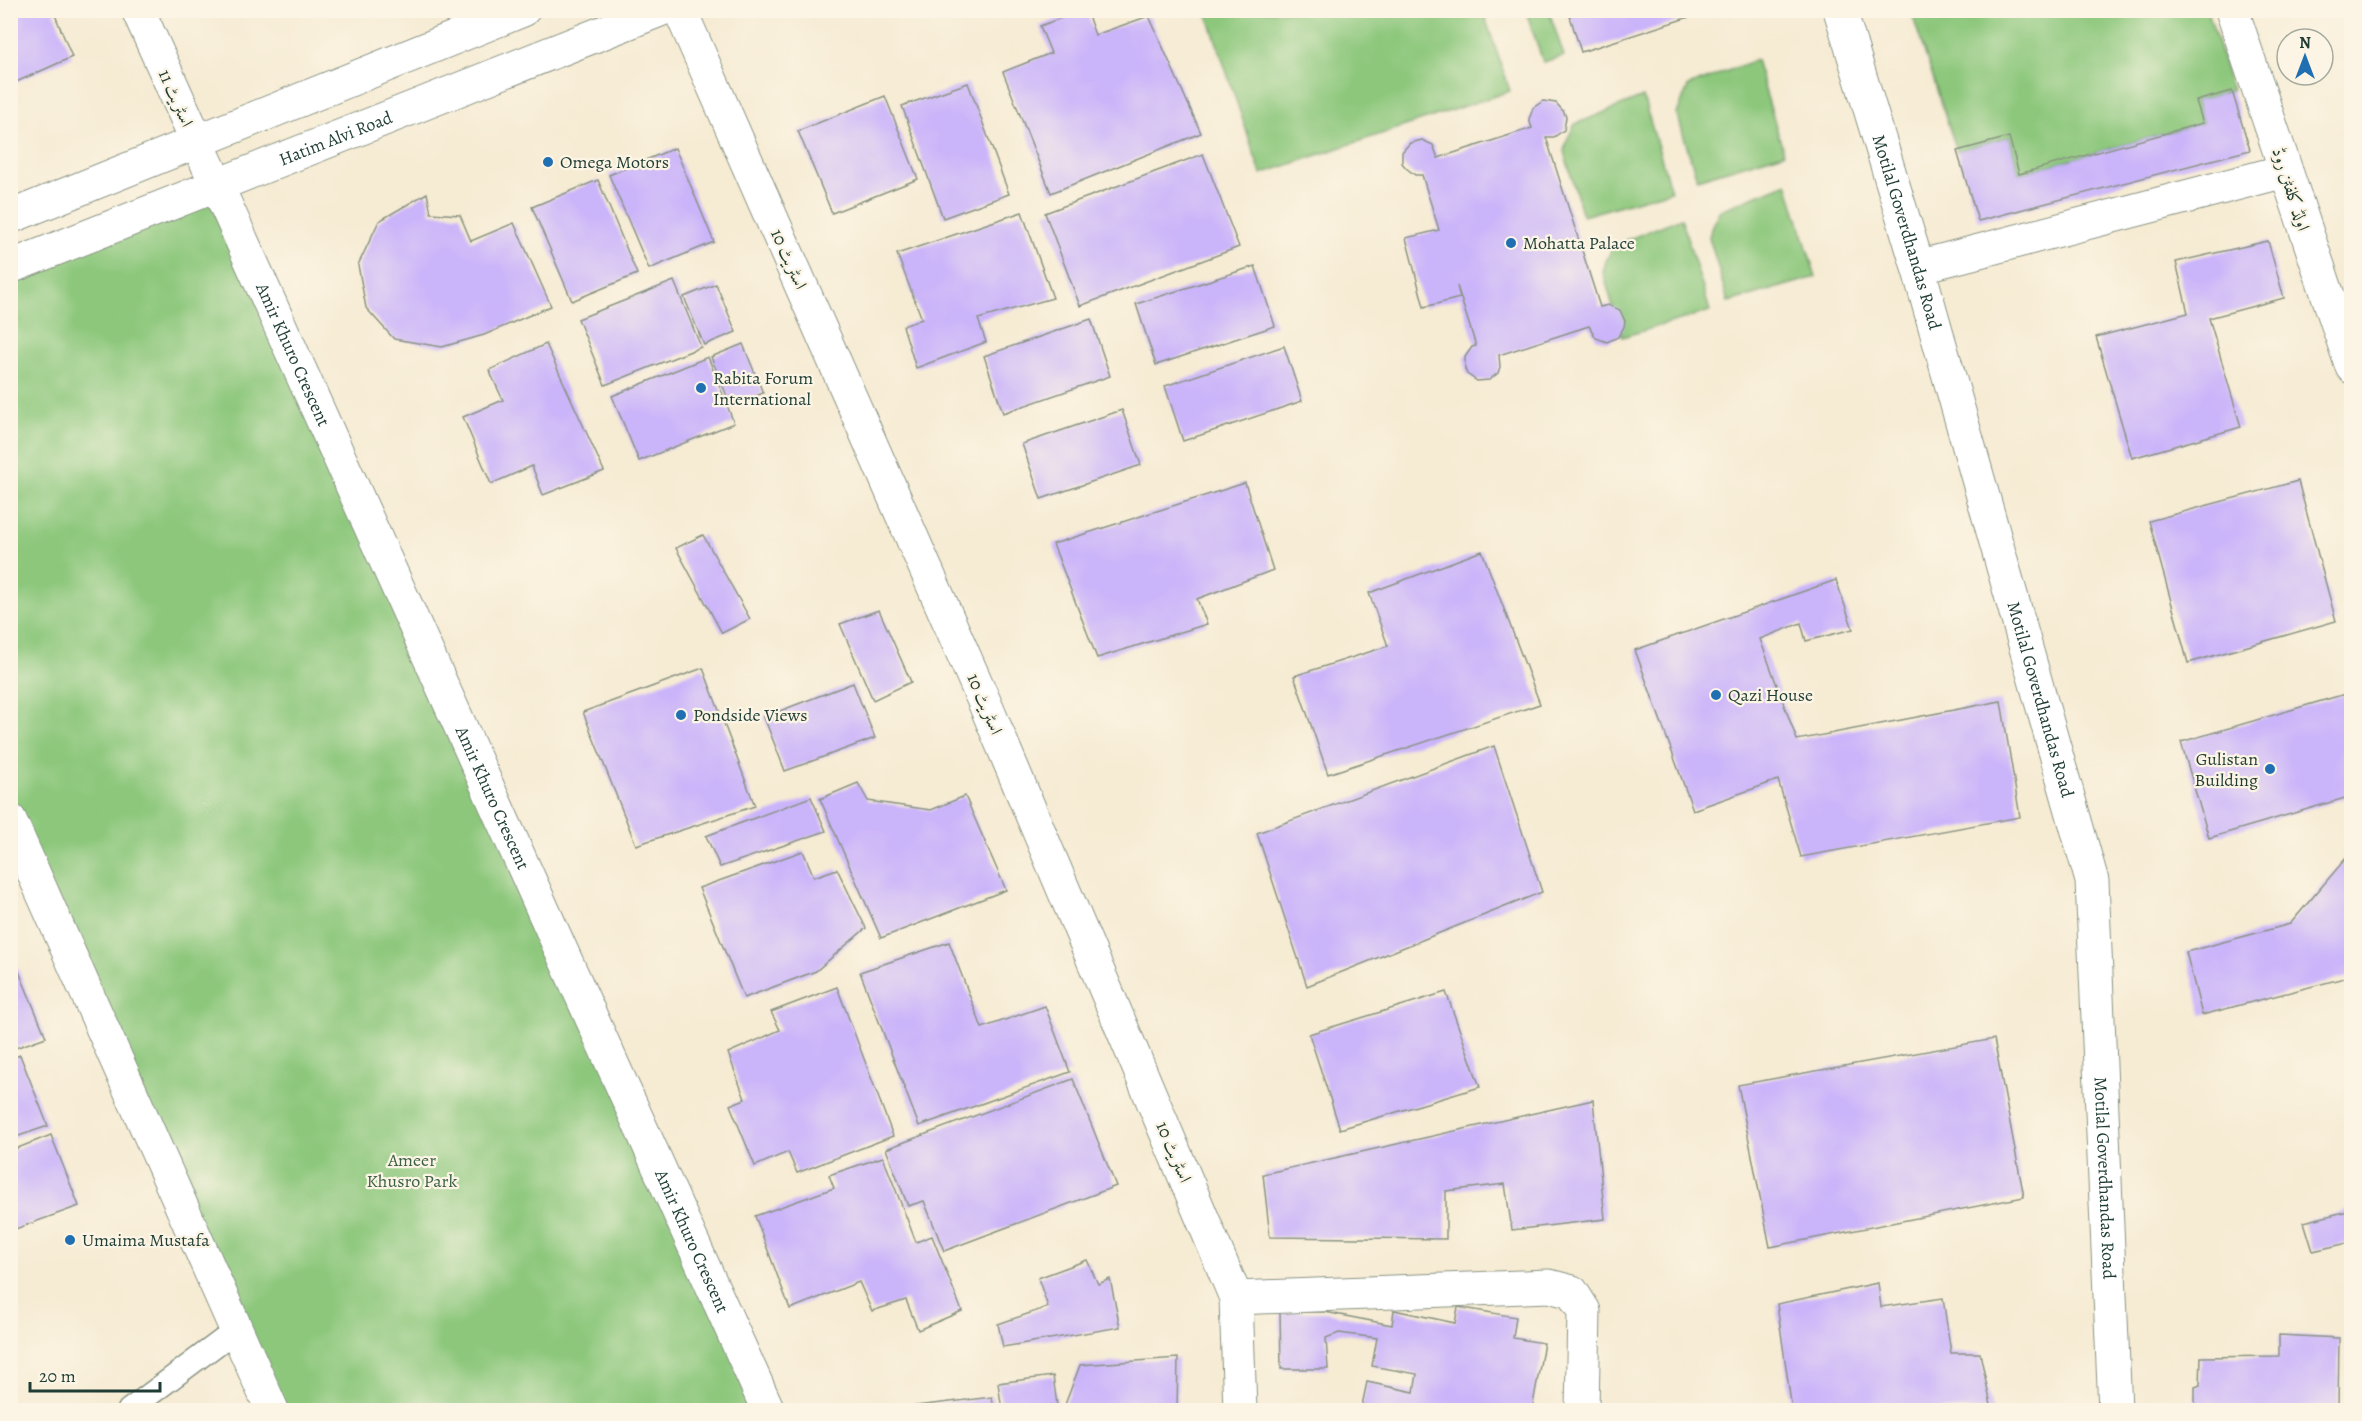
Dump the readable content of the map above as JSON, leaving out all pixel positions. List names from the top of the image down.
{
  "streets": {
    "street": [
      "اسٹریٹ 11",
      "Hatim Alvi Road",
      "اولڈ کلفٹن روڈ",
      "Motilal Goverdhandas Road",
      "اسٹریٹ 10",
      "Amir Khuro Crescent"
    ]
  },
  "crossings": [
    ["اسٹریٹ 11", "Hatim Alvi Road"],
    ["اسٹریٹ 11", "Amir Khuro Crescent"],
    ["Hatim Alvi Road", "Amir Khuro Crescent"]
  ],
  "parks": ["Ameer Khusro Park"],
  "places": [
    "Omega Motors",
    "Mohatta Palace",
    "Rabita Forum International",
    "Qazi House",
    "Pondside Views",
    "Gulistan Building",
    "Umaima Mustafa"
  ],
  "scale_bar": "20 m",
  "north": "top"
}
